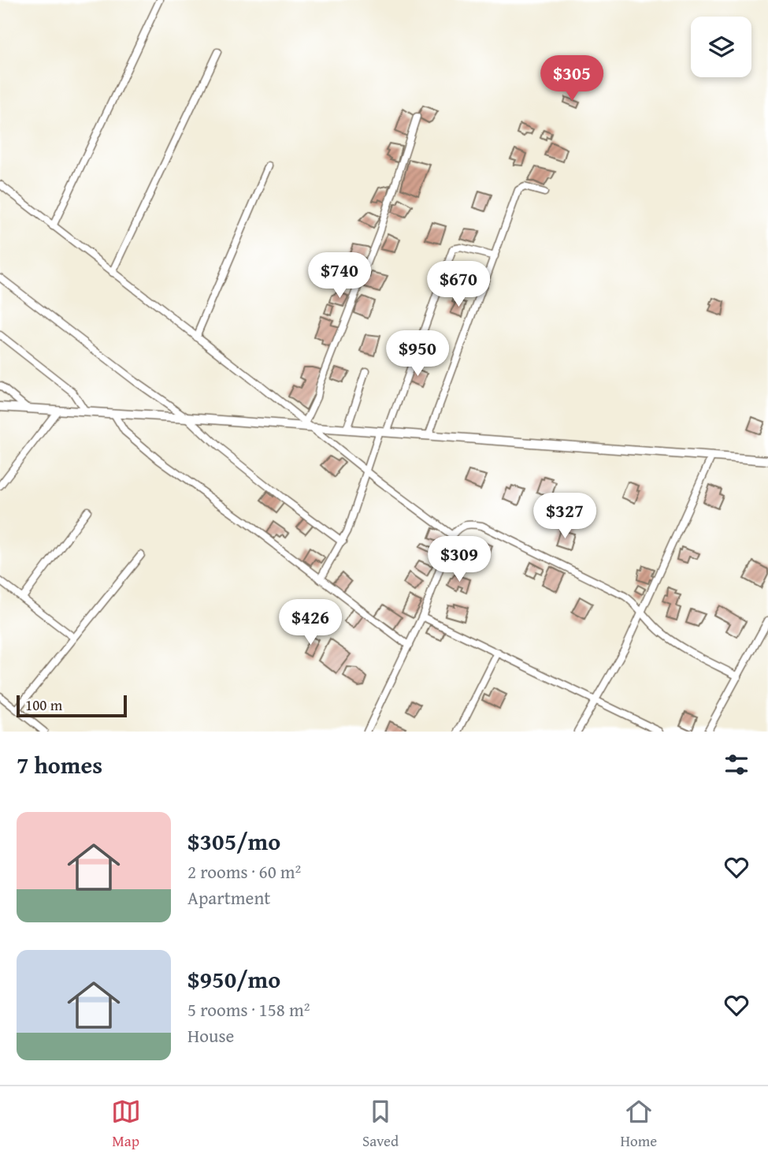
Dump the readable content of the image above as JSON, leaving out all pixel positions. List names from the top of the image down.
{
  "scale_bar": "100 m",
  "page": {
    "price": [
      "$305",
      "$740",
      "$670",
      "$950",
      "$327",
      "$309",
      "$426"
    ],
    "scale": "100 m",
    "heading": "7 homes",
    "list": [
      {
        "name": "$305/mo",
        "note": "2 rooms · 60 m² · Apartment"
      },
      {
        "name": "$950/mo",
        "note": "5 rooms · 158 m² · House"
      }
    ],
    "tabs": ["Map", "Saved", "Home"]
  }
}
